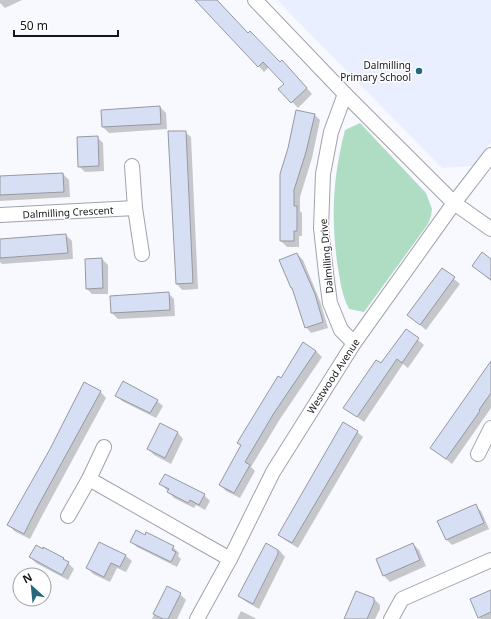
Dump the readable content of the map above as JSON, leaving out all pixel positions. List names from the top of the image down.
{
  "streets": {
    "street": ["Dalmilling Crescent", "Dalmilling Drive", "Westwood Avenue"]
  },
  "crossings": [
    ["Dalmilling Drive", "Westwood Avenue"]
  ],
  "places": ["Dalmilling Primary School"],
  "scale_bar": "50 m",
  "north": "top left"
}
